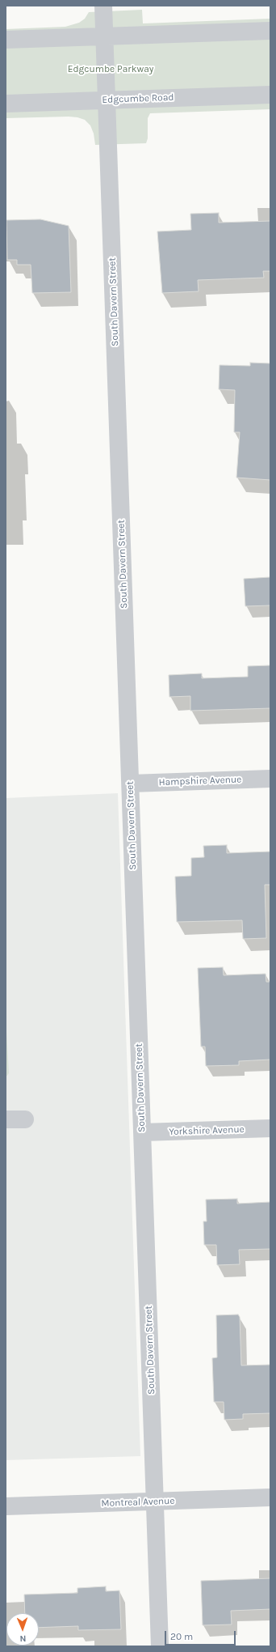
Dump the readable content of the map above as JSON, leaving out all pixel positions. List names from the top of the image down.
{
  "streets": {
    "street": [
      "Edgcumbe Road",
      "South Davern Street",
      "Hampshire Avenue",
      "Yorkshire Avenue",
      "Montreal Avenue"
    ]
  },
  "crossings": [
    ["Edgcumbe Road", "South Davern Street"],
    ["South Davern Street", "Hampshire Avenue"],
    ["South Davern Street", "Yorkshire Avenue"],
    ["South Davern Street", "Montreal Avenue"]
  ],
  "parks": ["Edgcumbe Parkway"],
  "scale_bar": "20 m",
  "north": "bottom"
}
